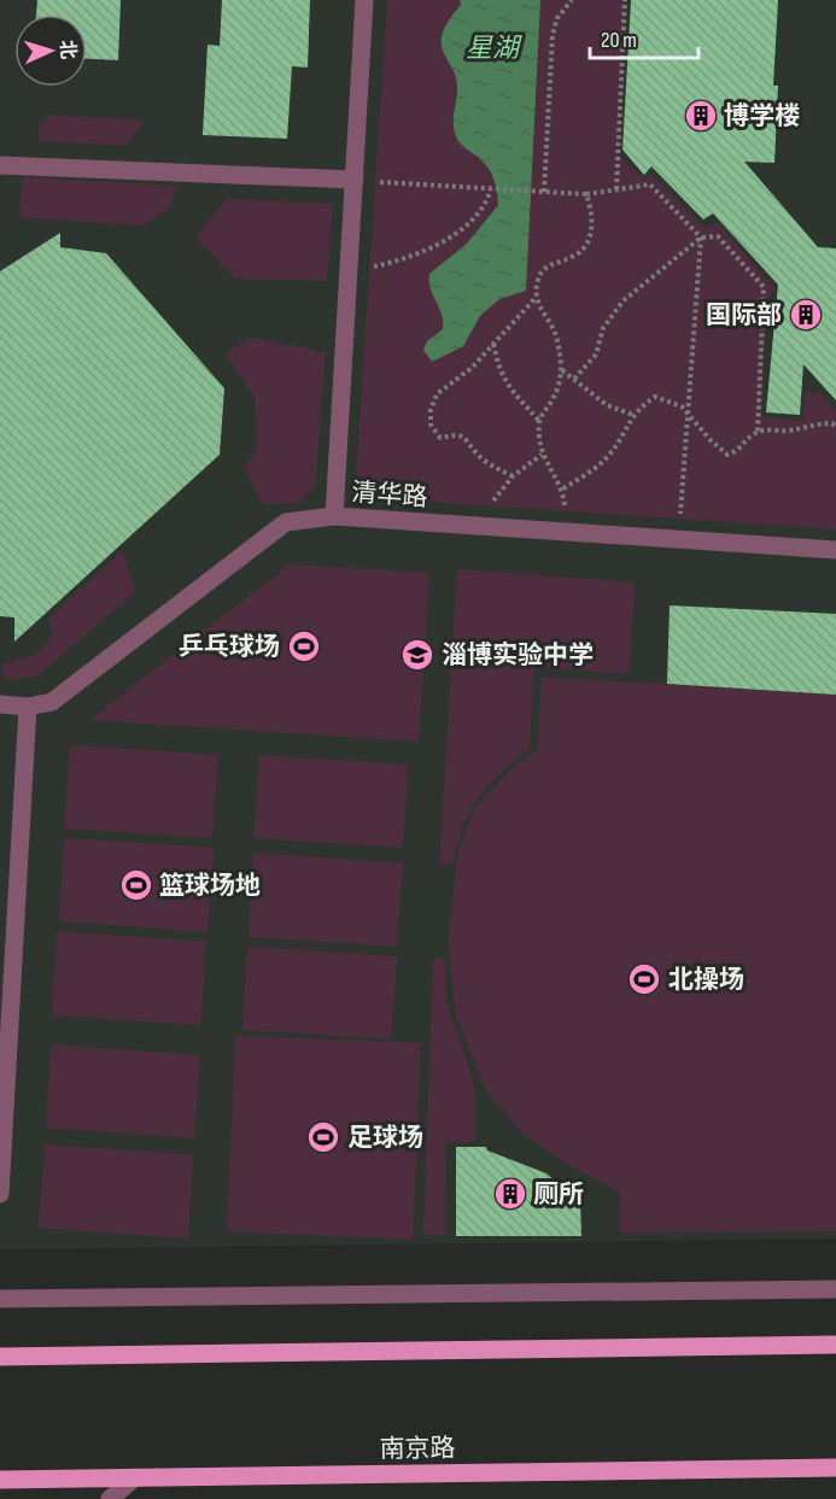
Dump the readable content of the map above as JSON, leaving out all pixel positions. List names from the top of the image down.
{
  "streets": {
    "main road": ["南京路"],
    "street": ["清华路"]
  },
  "water": ["星湖"],
  "places": {
    "building": ["博学楼", "国际部", "厕所"],
    "sports": [
      "乒乓球场",
      "篮球场地",
      "北操场",
      "足球场"
    ],
    "school or university": ["淄博实验中学"]
  },
  "scale_bar": "20 m",
  "north": "right"
}
